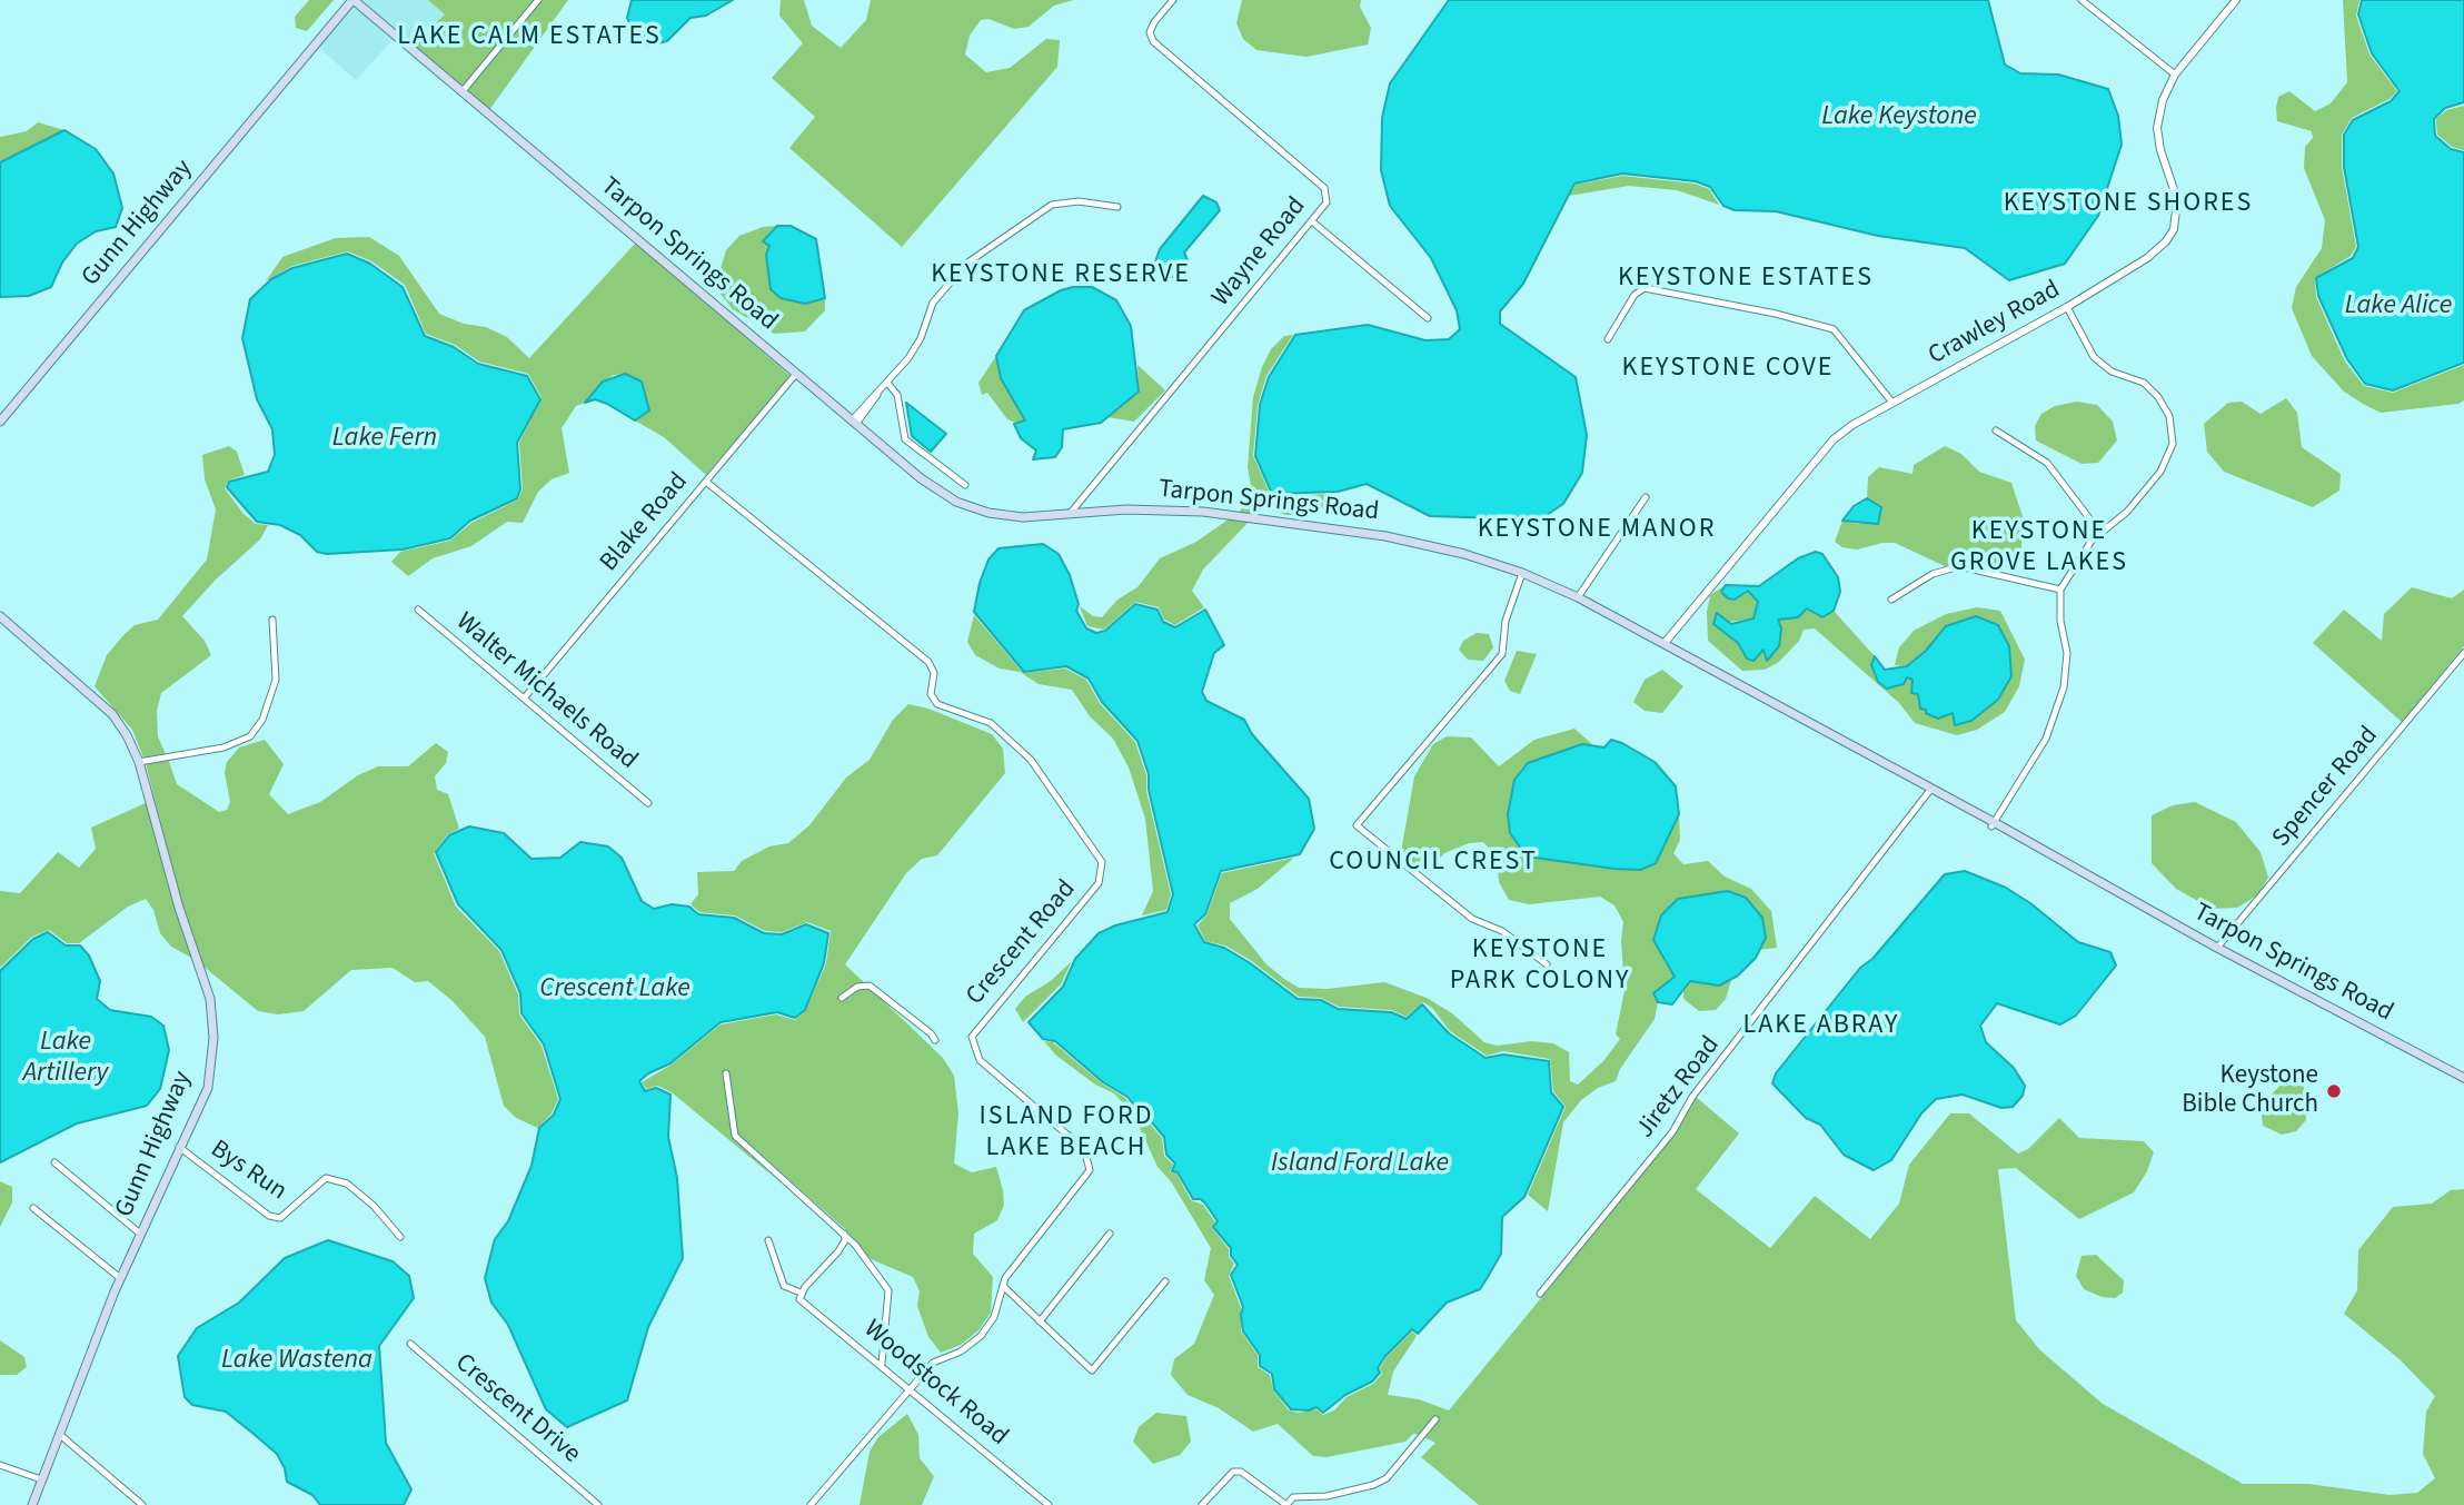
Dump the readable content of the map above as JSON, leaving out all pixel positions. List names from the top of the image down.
{
  "streets": {
    "main road": ["Gunn Highway", "Tarpon Springs Road"],
    "street": [
      "Wayne Road",
      "Crawley Road",
      "Blake Road",
      "Walter Michaels Road",
      "Spencer Road",
      "Crescent Road",
      "Jiretz Road",
      "Bys Run",
      "Woodstock Road",
      "Crescent Drive"
    ]
  },
  "crossings": [
    ["Gunn Highway", "Tarpon Springs Road"],
    ["Gunn Highway", "Bys Run"],
    ["Wayne Road", "Tarpon Springs Road"],
    ["Tarpon Springs Road", "Crawley Road"],
    ["Tarpon Springs Road", "Blake Road"],
    ["Tarpon Springs Road", "Spencer Road"],
    ["Tarpon Springs Road", "Jiretz Road"],
    ["Blake Road", "Walter Michaels Road"],
    ["Blake Road", "Crescent Road"],
    ["Crescent Road", "Woodstock Road"]
  ],
  "districts": [
    "LAKE CALM ESTATES",
    "KEYSTONE SHORES",
    "KEYSTONE RESERVE",
    "KEYSTONE ESTATES",
    "KEYSTONE COVE",
    "KEYSTONE MANOR",
    "KEYSTONE GROVE LAKES",
    "COUNCIL CREST",
    "KEYSTONE PARK COLONY",
    "LAKE ABRAY",
    "ISLAND FORD LAKE BEACH"
  ],
  "water": [
    "Lake Keystone",
    "Lake Alice",
    "Lake Fern",
    "Crescent Lake",
    "Lake Artillery",
    "Island Ford Lake",
    "Lake Wastena"
  ],
  "places": ["Keystone Bible Church"]
}
